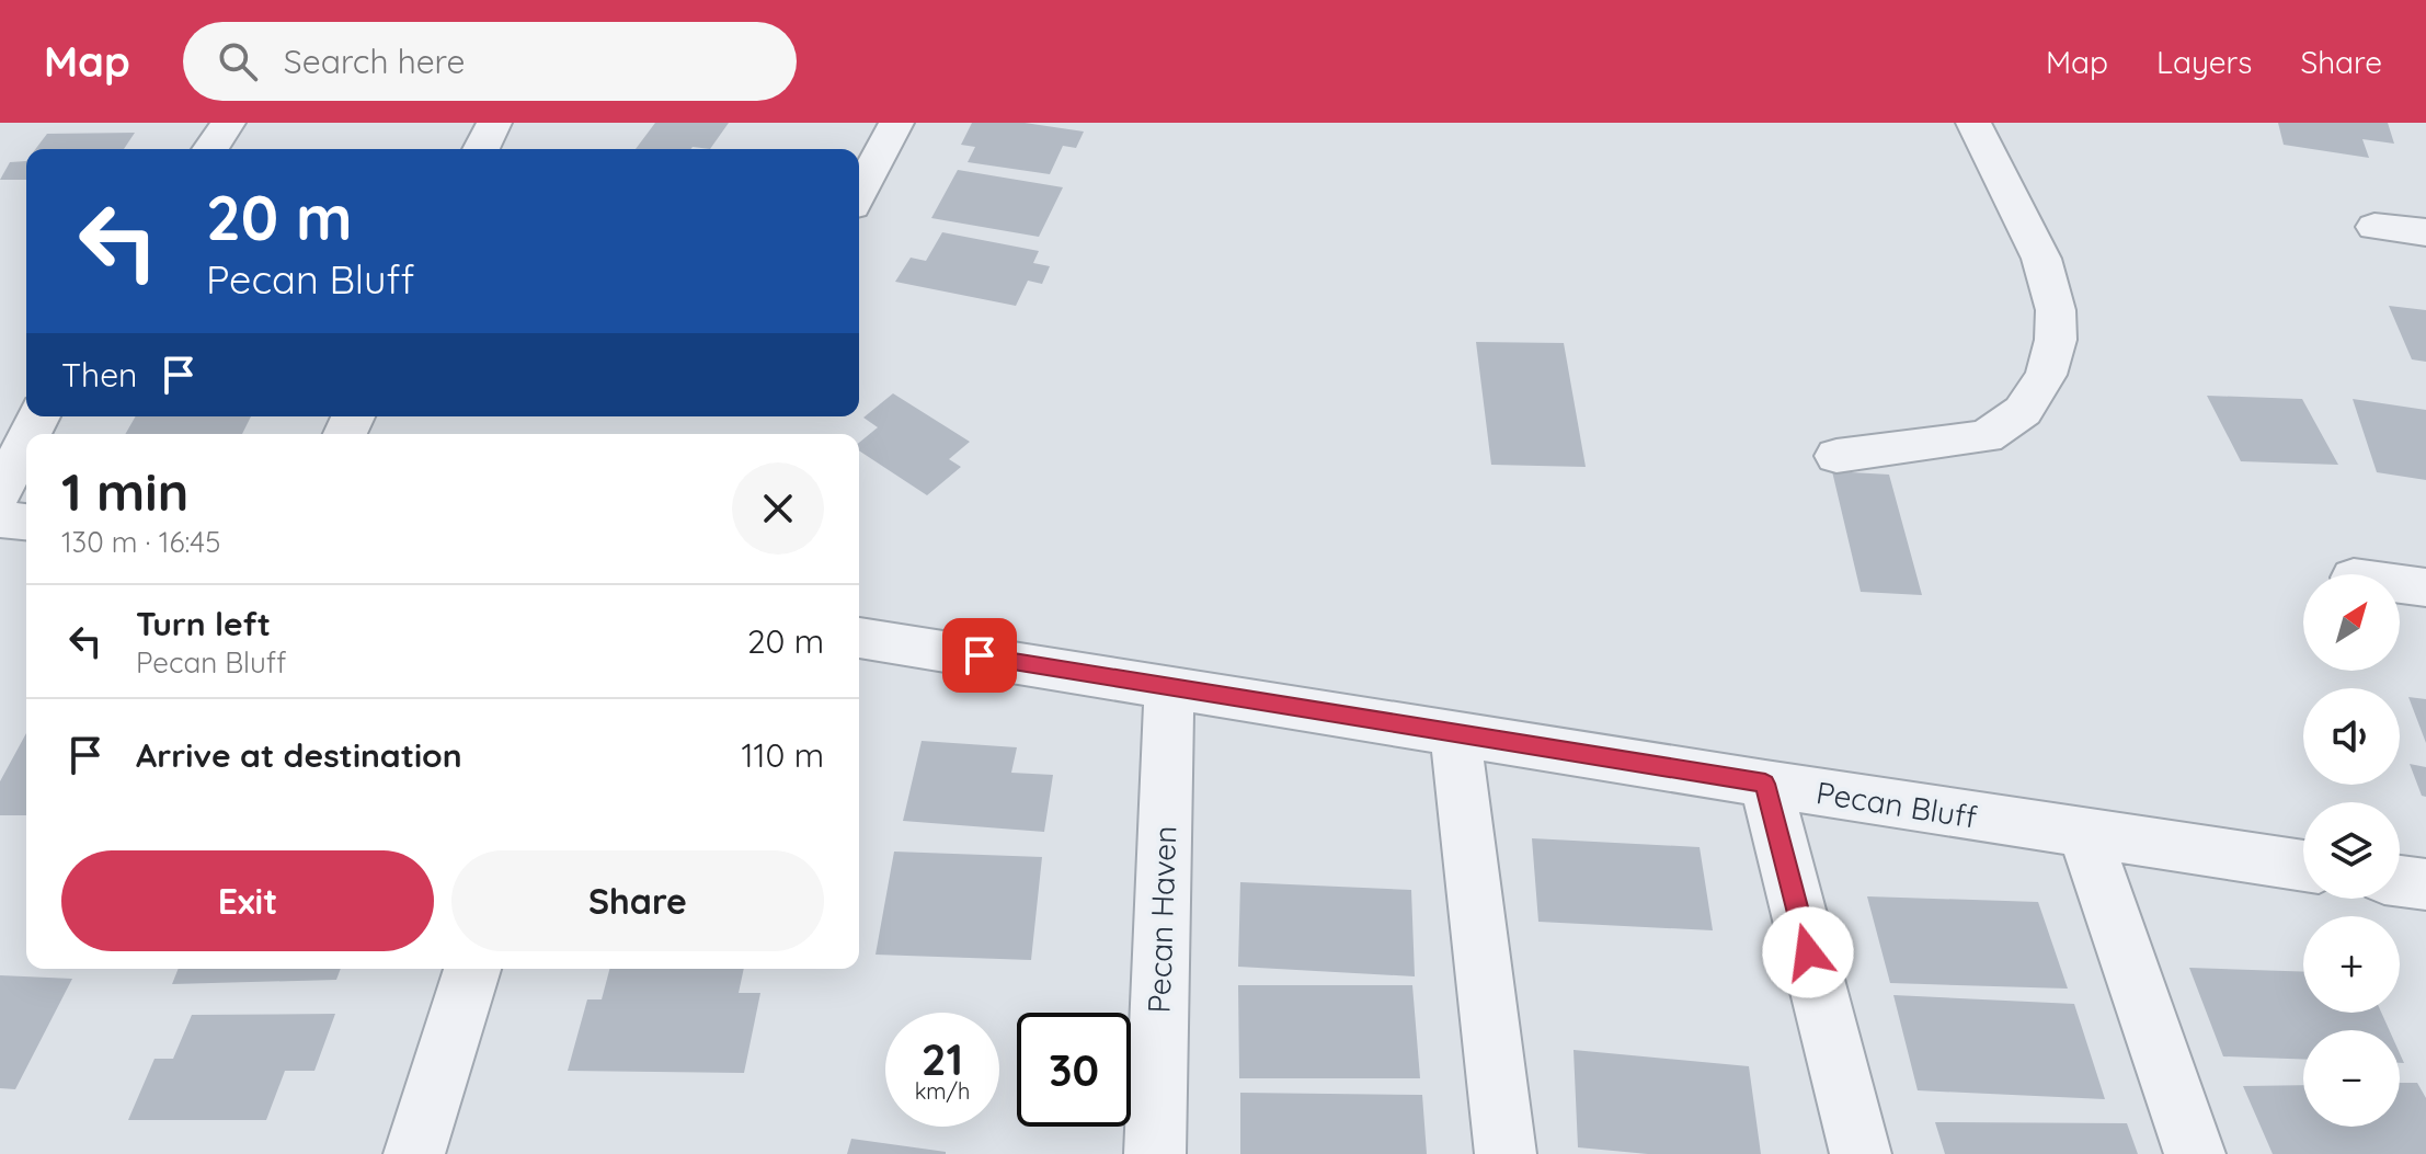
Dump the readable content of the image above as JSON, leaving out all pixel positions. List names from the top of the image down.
{
  "streets": {
    "street": ["Pecan Bluff", "Pecan Haven"]
  },
  "crossings": [
    ["Pecan Bluff", "Pecan Haven"]
  ],
  "north": "top right",
  "page": {
    "header": "Map",
    "search": "Search here",
    "nav": ["Map", "Layers", "Share"],
    "turn": ["20 m", "Pecan Bluff"],
    "then": "Then",
    "heading": ["1 min", "130 m · 16:45"],
    "map_buttons": ["+", "−"],
    "list": [
      {
        "name": "Turn left",
        "note": "Pecan Bluff",
        "value": "20 m"
      },
      {
        "name": "Arrive at destination",
        "value": "110 m"
      }
    ],
    "buttons": ["Exit", "Share"],
    "speed": "21 km/h",
    "limit": "30"
  }
}
